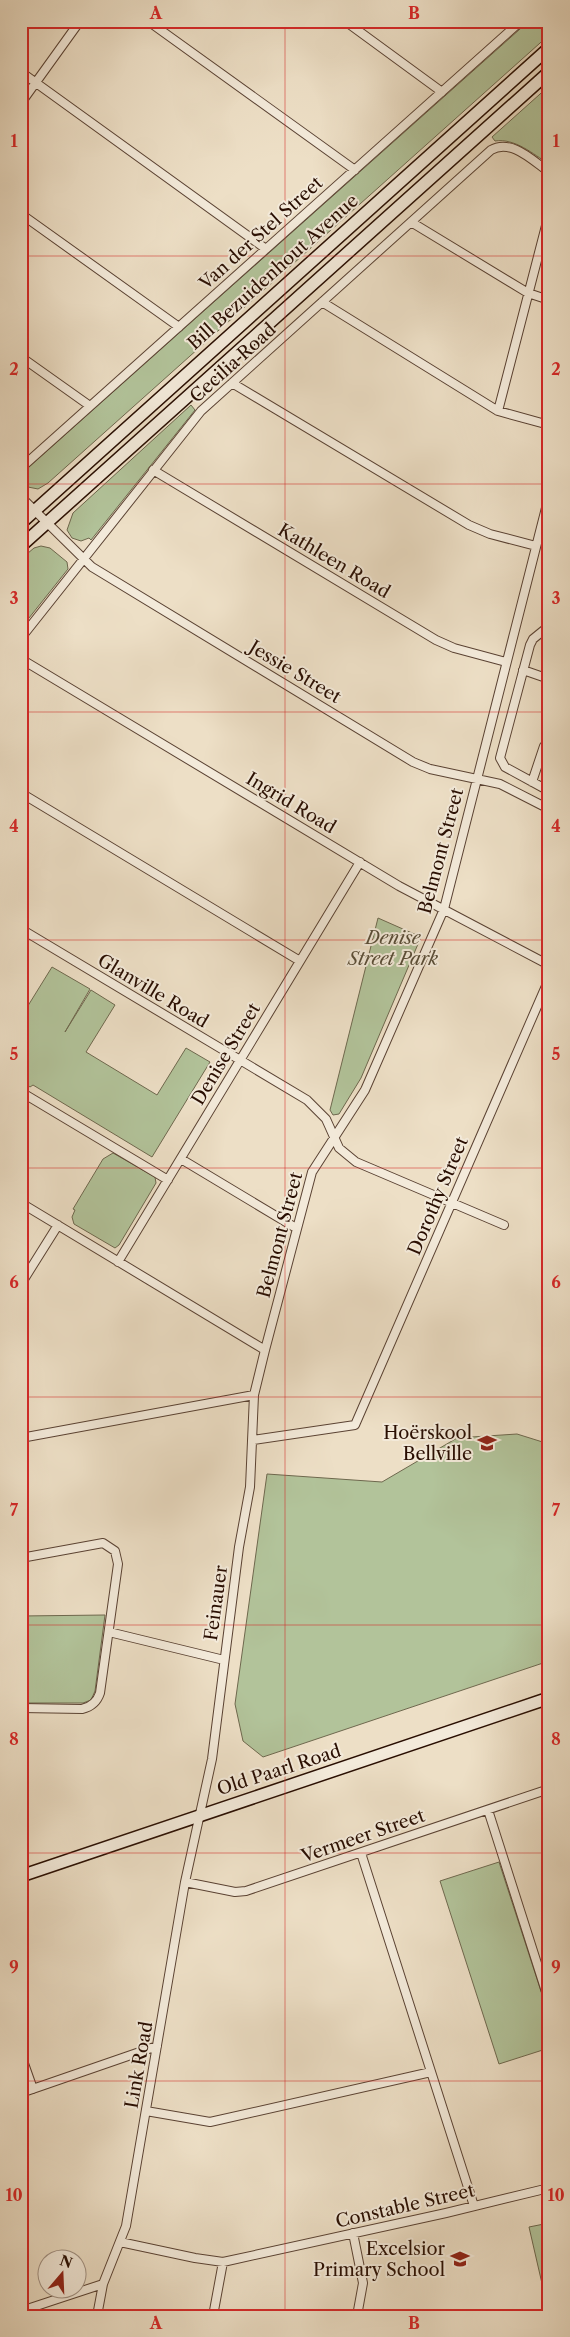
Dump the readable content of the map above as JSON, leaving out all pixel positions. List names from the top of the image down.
{
  "streets": {
    "main road": ["Bill Bezuidenhout Avenue", "Old Paarl Road"],
    "street": [
      "Van der Stel Street",
      "Cecilia Road",
      "Kathleen Road",
      "Jessie Street",
      "Ingrid Road",
      "Belmont Street",
      "Glanville Road",
      "Denise Street",
      "Dorothy Street",
      "Feinauer",
      "Vermeer Street",
      "Link Road",
      "Constable Street"
    ]
  },
  "crossings": [
    ["Bill Bezuidenhout Avenue", "Jessie Street"],
    ["Cecilia Road", "Kathleen Road"],
    ["Cecilia Road", "Jessie Street"],
    ["Kathleen Road", "Belmont Street"],
    ["Jessie Street", "Belmont Street"],
    ["Ingrid Road", "Belmont Street"],
    ["Ingrid Road", "Denise Street"],
    ["Belmont Street", "Glanville Road"],
    ["Belmont Street", "Feinauer"],
    ["Glanville Road", "Denise Street"],
    ["Glanville Road", "Dorothy Street"],
    ["Dorothy Street", "Feinauer"],
    ["Feinauer", "Old Paarl Road"],
    ["Feinauer", "Link Road"],
    ["Old Paarl Road", "Link Road"],
    ["Vermeer Street", "Link Road"],
    ["Link Road", "Constable Street"]
  ],
  "parks": ["Denise Street Park"],
  "places": {
    "school or university": ["Hoërskool Bellville", "Excelsior Primary School"]
  },
  "north": "top",
  "grid": {
    "columns": ["A", "B"],
    "rows": [
      "1",
      "2",
      "3",
      "4",
      "5",
      "6",
      "7",
      "8",
      "9",
      "10"
    ]
  }
}
